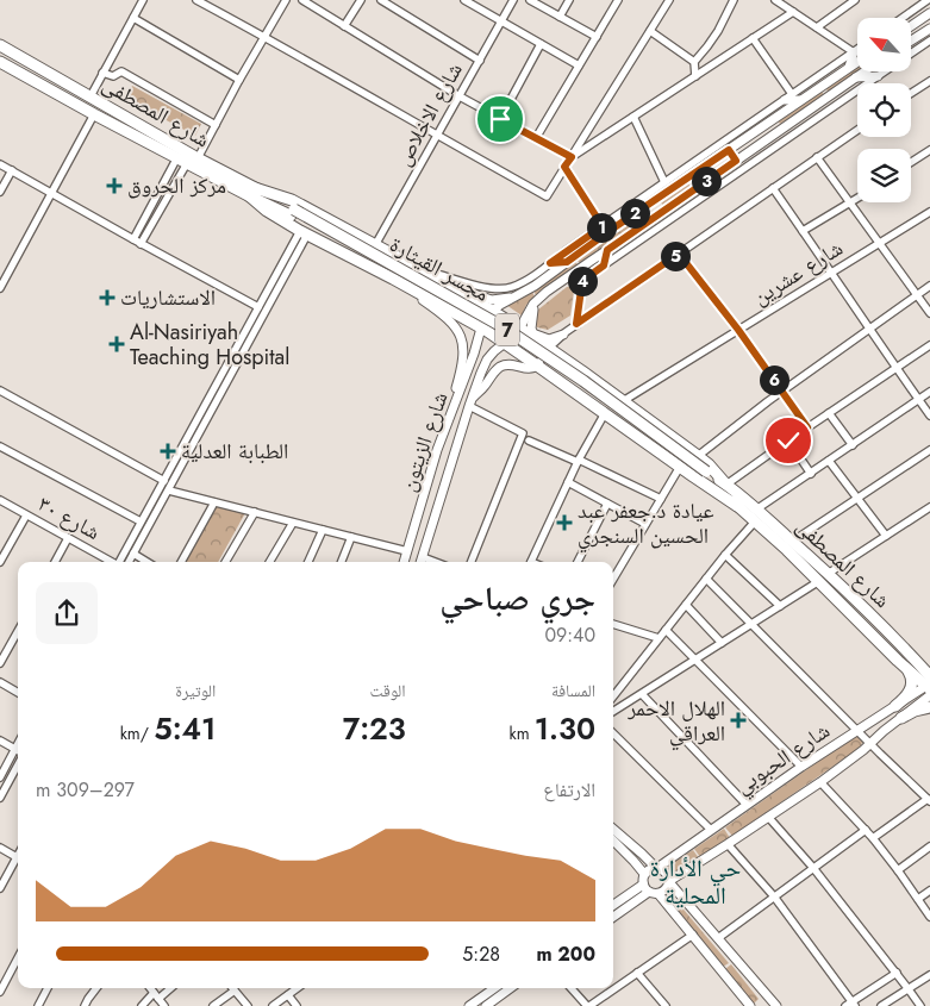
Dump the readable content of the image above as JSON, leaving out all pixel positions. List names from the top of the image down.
{
  "streets": {
    "highway": ["شارع المصطفى", "مجسر القيثارة", "7"],
    "main road": ["شارع الزيتون", "شارع الحبوبي"],
    "street": ["شارع الاخلاص", "شارع عشرين", "شارع ٣٠"]
  },
  "crossings": [
    ["شارع المصطفى", "مجسر القيثارة"],
    ["شارع المصطفى", "7"],
    ["شارع المصطفى", "شارع الحبوبي"],
    ["مجسر القيثارة", "7"]
  ],
  "districts": ["حي الأدارة المحلية"],
  "places": {
    "health": [
      "مركز الحروق",
      "الاستشاريات",
      "Al-Nasiriyah Teaching Hospital",
      "الطبابة العدلية",
      "عيادة د.جعفر عبد الحسين السنجري",
      "الهلال الاحمر العراقي"
    ]
  },
  "north": "top left",
  "page": {
    "pins": [
      "3",
      "2",
      "1",
      "5",
      "4",
      "6"
    ],
    "heading": ["جري صباحي", "09:40"],
    "stats": [
      ["المسافة", "1.30 km"],
      ["الوقت", "7:23"],
      ["الوتيرة", "5:41 /km"]
    ],
    "chart": ["الارتفاع", "297–309 m"],
    "list": [
      {
        "name": "200 m",
        "note": "5:28"
      }
    ]
  }
}
